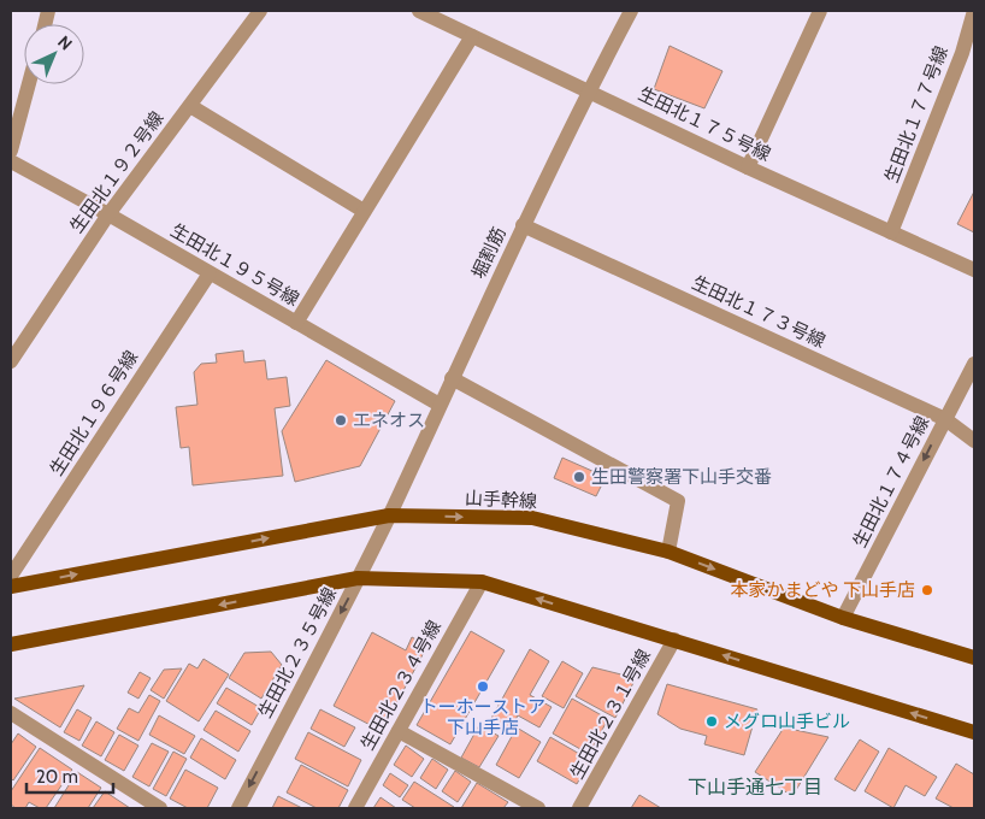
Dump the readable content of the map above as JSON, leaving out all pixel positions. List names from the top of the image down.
{
  "streets": {
    "main road": ["山手幹線"],
    "street": [
      "生田北１７７号線",
      "生田北１７５号線",
      "生田北１９２号線",
      "堀割筋",
      "生田北１９５号線",
      "生田北１７３号線",
      "生田北１９６号線",
      "生田北１７４号線",
      "生田北２３５号線",
      "生田北２３４号線",
      "生田北２３１号線"
    ]
  },
  "crossings": [
    ["生田北１７７号線", "生田北１７５号線"],
    ["生田北１７５号線", "堀割筋"],
    ["生田北１９２号線", "生田北１９５号線"],
    ["堀割筋", "生田北１９５号線"],
    ["堀割筋", "生田北１７３号線"],
    ["堀割筋", "山手幹線"],
    ["堀割筋", "生田北２３５号線"],
    ["生田北１９５号線", "生田北１９６号線"],
    ["生田北１７３号線", "生田北１７４号線"],
    ["生田北１７４号線", "山手幹線"],
    ["山手幹線", "生田北２３５号線"]
  ],
  "one_way": ["生田北１７４号線", "生田北２３５号線"],
  "districts": ["下山手通七丁目"],
  "places": [
    "エネオス",
    "生田警察署下山手交番",
    "本家かまどや 下山手店",
    "トーホーストア 下山手店",
    "メグロ山手ビル"
  ],
  "scale_bar": "20 m",
  "north": "top right"
}
